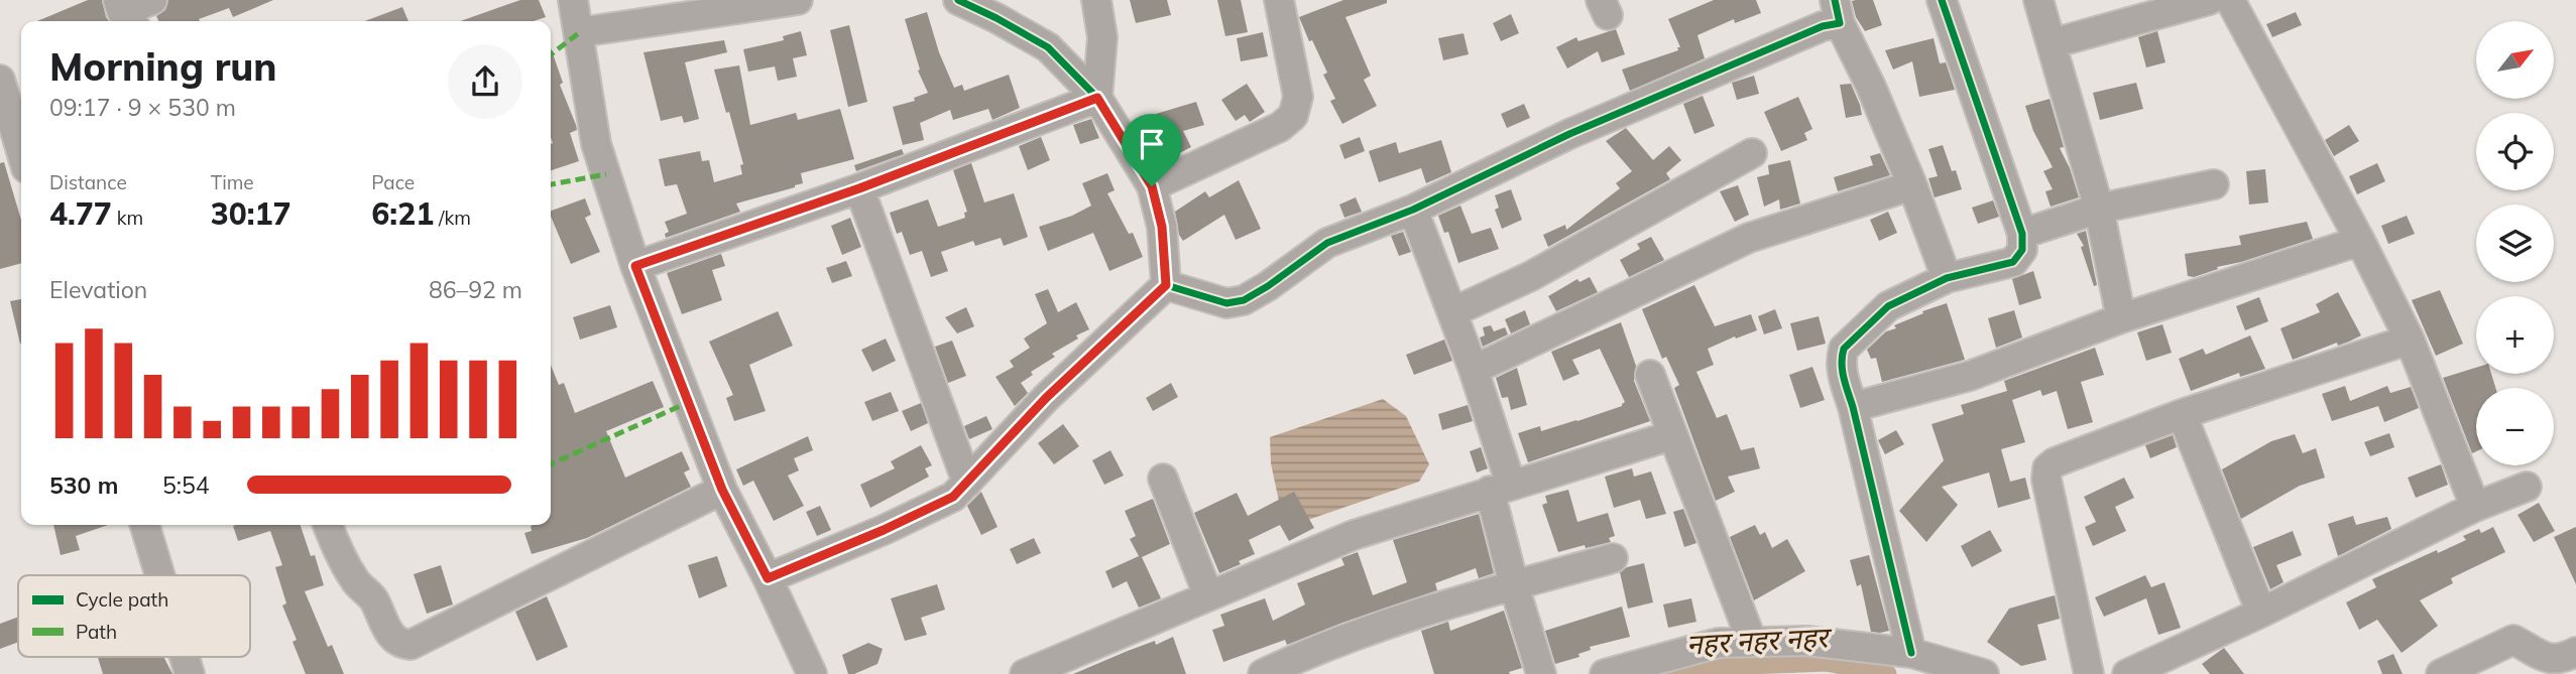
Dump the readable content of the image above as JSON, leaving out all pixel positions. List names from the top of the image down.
{
  "water": ["नहर नहर नहर"],
  "legend": ["Cycle path", "Path"],
  "north": "top right",
  "page": {
    "map_buttons": ["+", "−"],
    "heading": ["Morning run", "09:17 · 9 × 530 m"],
    "stats": [
      ["Distance", "4.77 km"],
      ["Time", "30:17"],
      ["Pace", "6:21 /km"]
    ],
    "chart": ["Elevation", "86–92 m"],
    "list": [
      {
        "name": "530 m",
        "note": "5:54"
      }
    ]
  }
}
